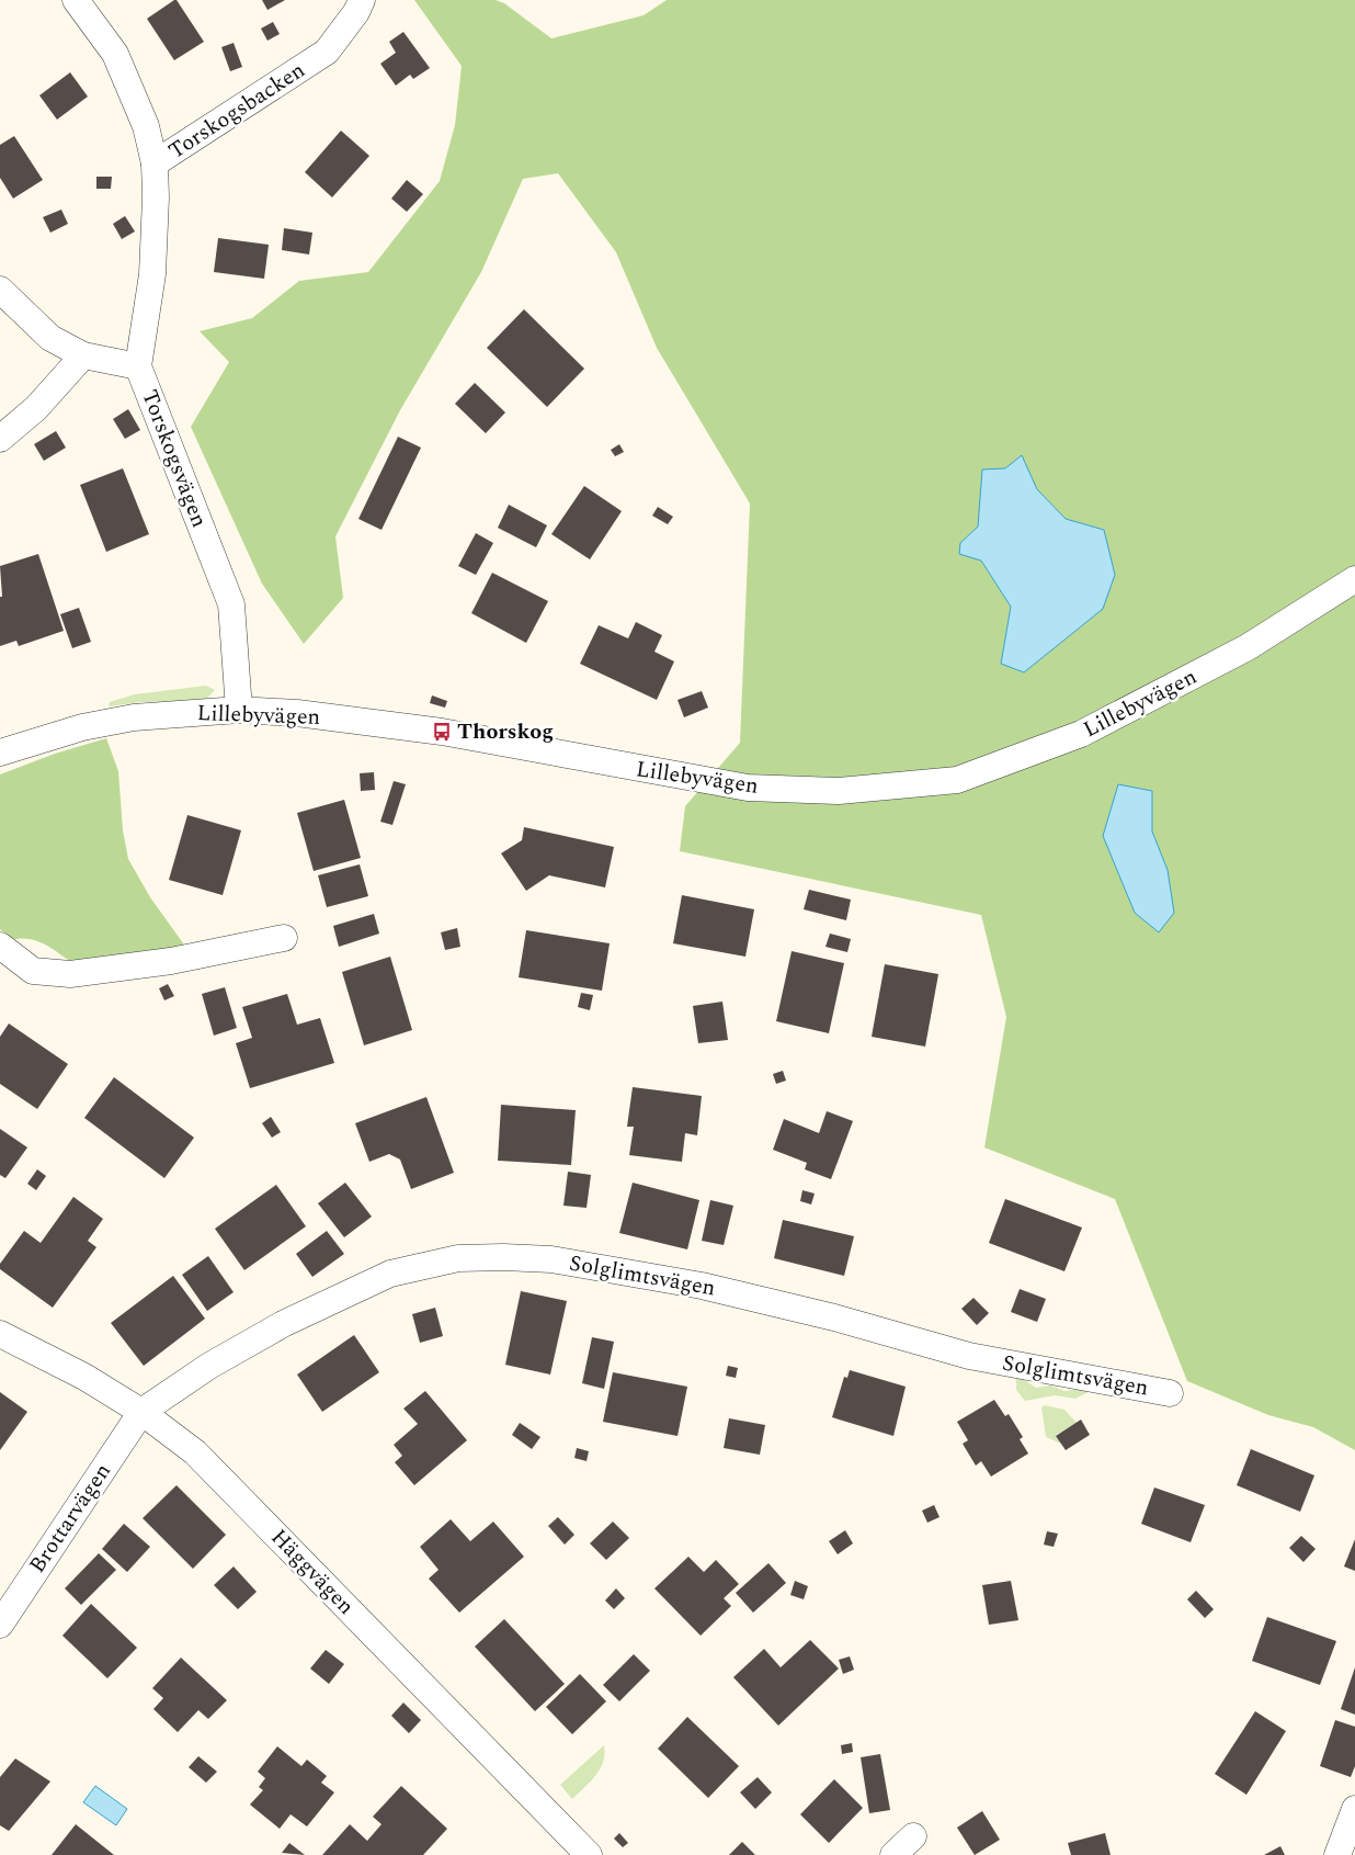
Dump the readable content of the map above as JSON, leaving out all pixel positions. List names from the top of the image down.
{
  "streets": {
    "street": [
      "Torskogsbacken",
      "Torskogsvägen",
      "Lillebyvägen",
      "Solglimtsvägen",
      "Brottarvägen",
      "Häggvägen"
    ]
  },
  "crossings": [
    ["Torskogsbacken", "Torskogsvägen"],
    ["Torskogsvägen", "Lillebyvägen"],
    ["Solglimtsvägen", "Brottarvägen"],
    ["Solglimtsvägen", "Häggvägen"],
    ["Brottarvägen", "Häggvägen"]
  ],
  "places": {
    "bus stop": ["Thorskog"]
  }
}
